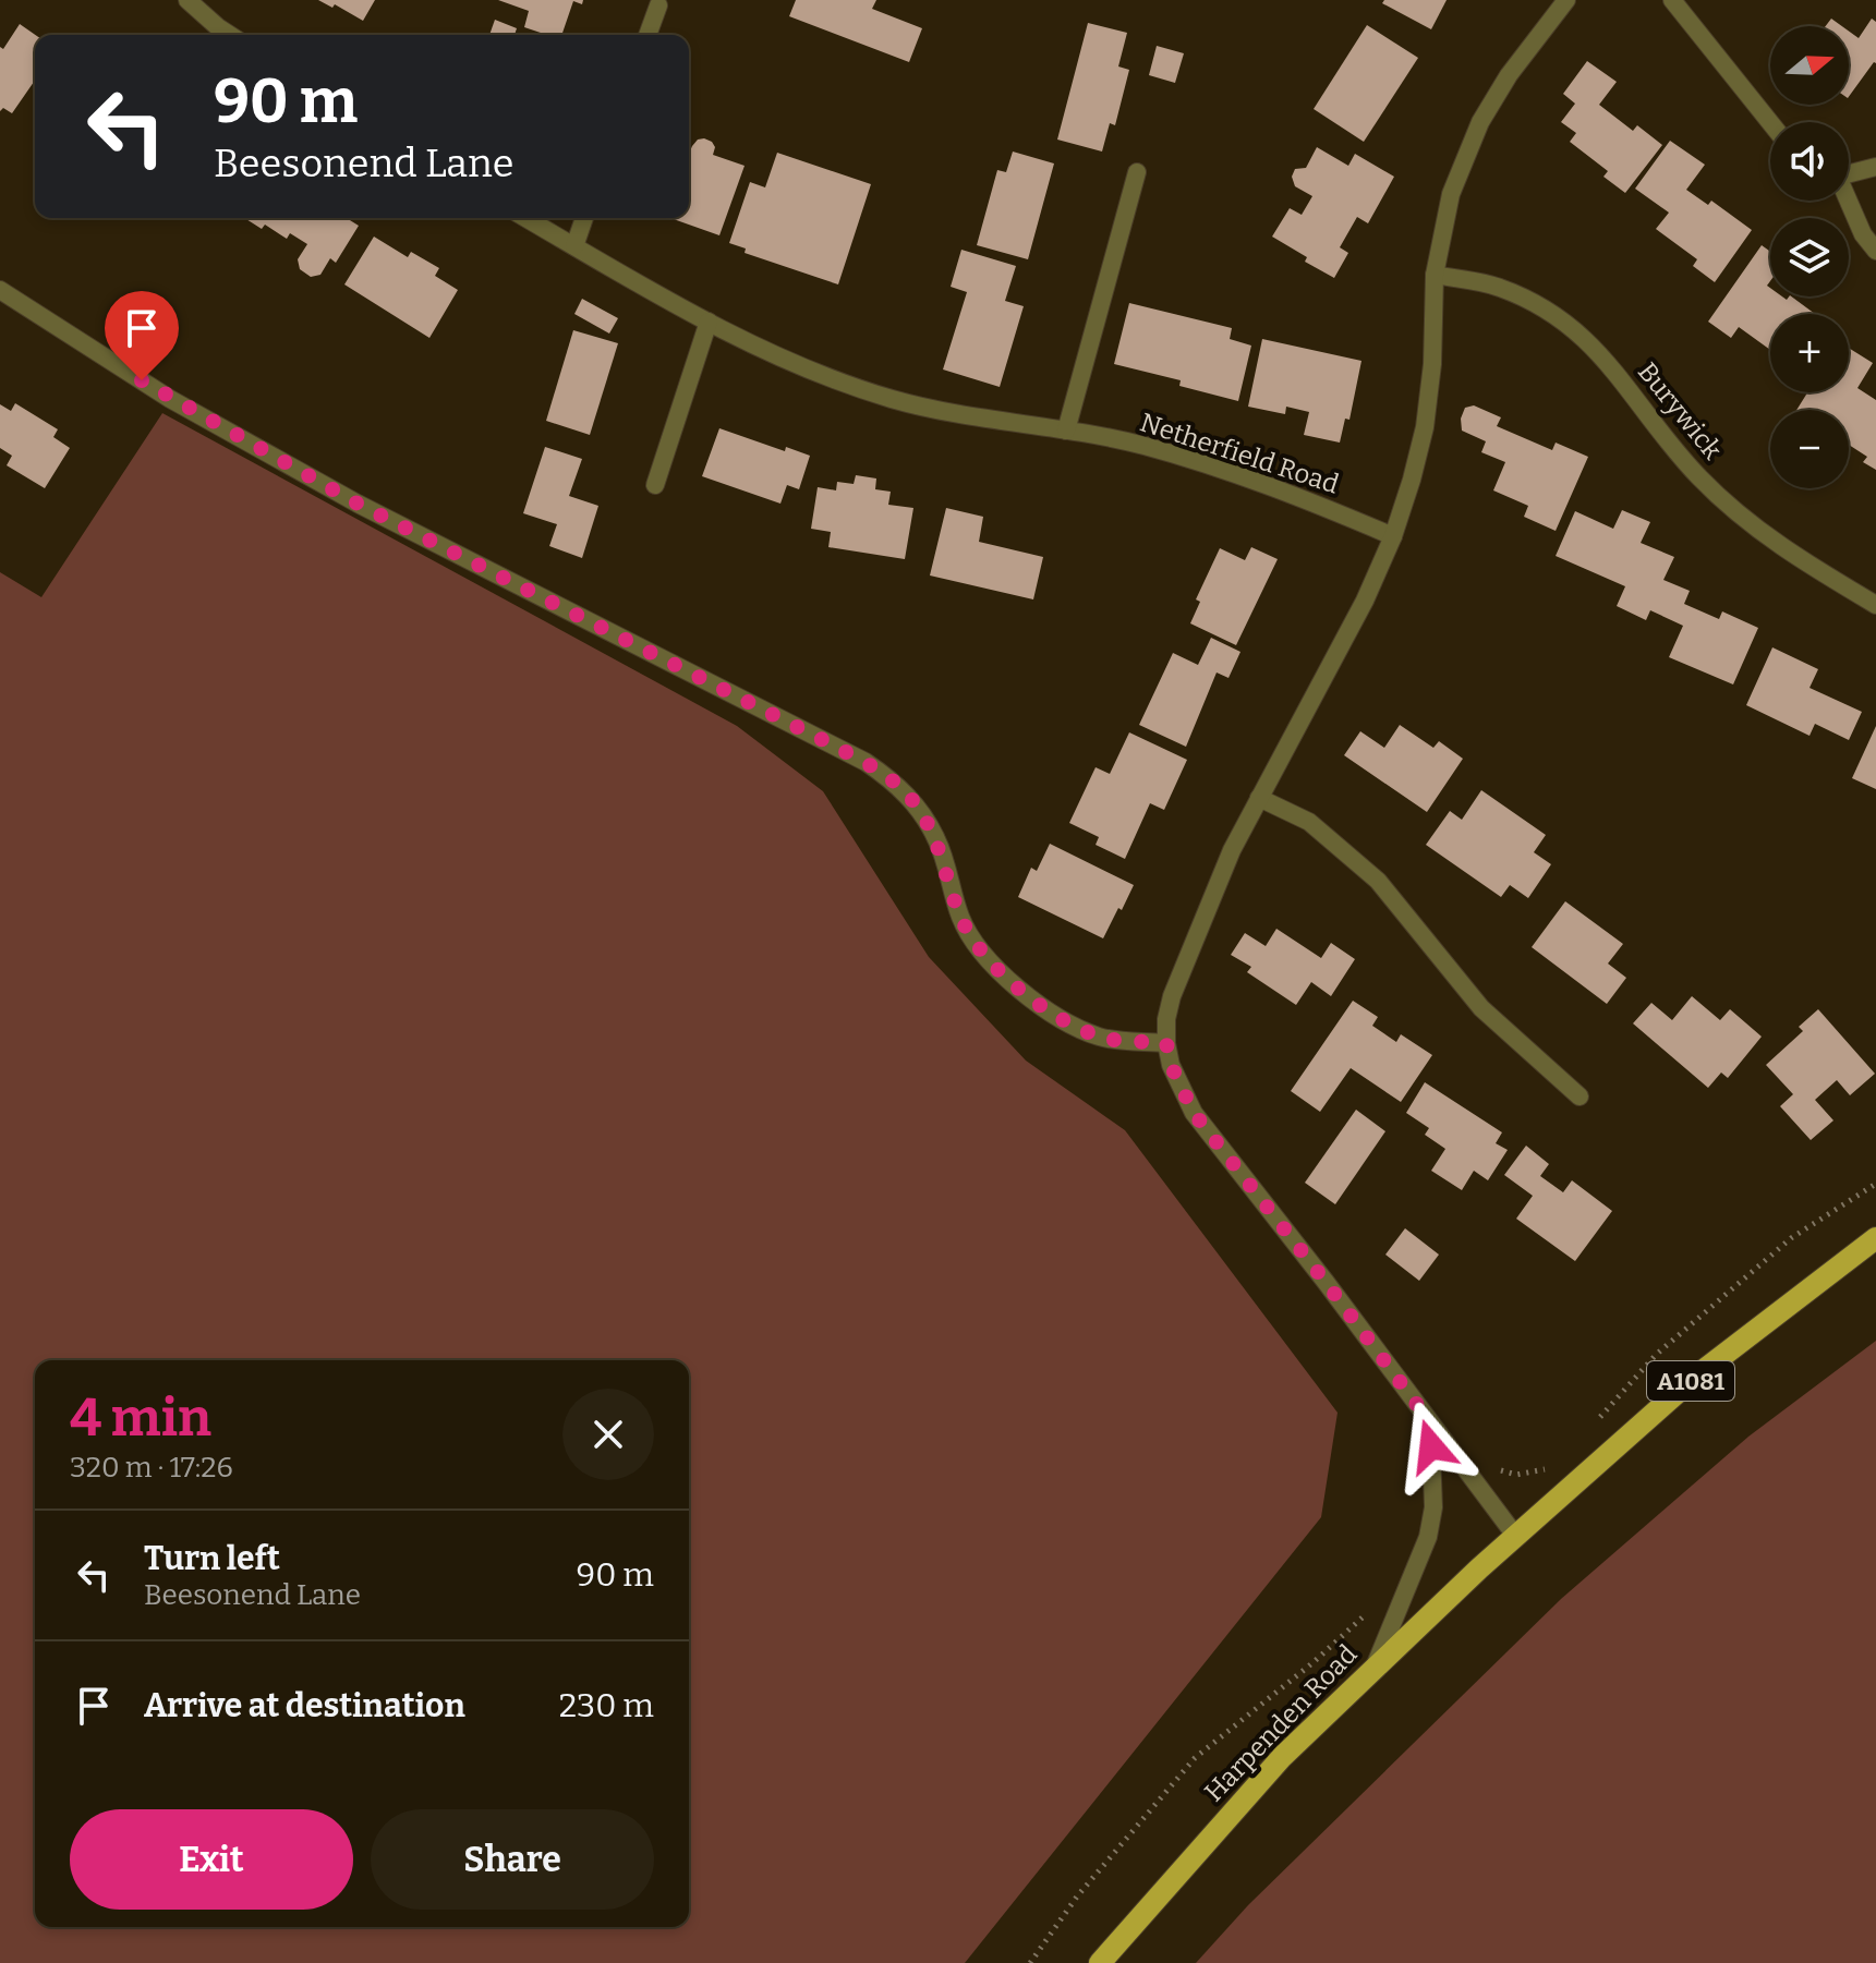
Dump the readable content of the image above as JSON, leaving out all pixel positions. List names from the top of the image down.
{
  "streets": {
    "main road": ["A1081", "Harpenden Road"],
    "street": ["Burywick", "Netherfield Road"]
  },
  "crossings": [
    ["A1081", "Harpenden Road"]
  ],
  "north": "right",
  "page": {
    "map_buttons": ["+", "−"],
    "turn": ["90 m", "Beesonend Lane"],
    "heading": ["4 min", "320 m · 17:26"],
    "list": [
      {
        "name": "Turn left",
        "note": "Beesonend Lane",
        "value": "90 m"
      },
      {
        "name": "Arrive at destination",
        "value": "230 m"
      }
    ],
    "buttons": ["Exit", "Share"]
  }
}
